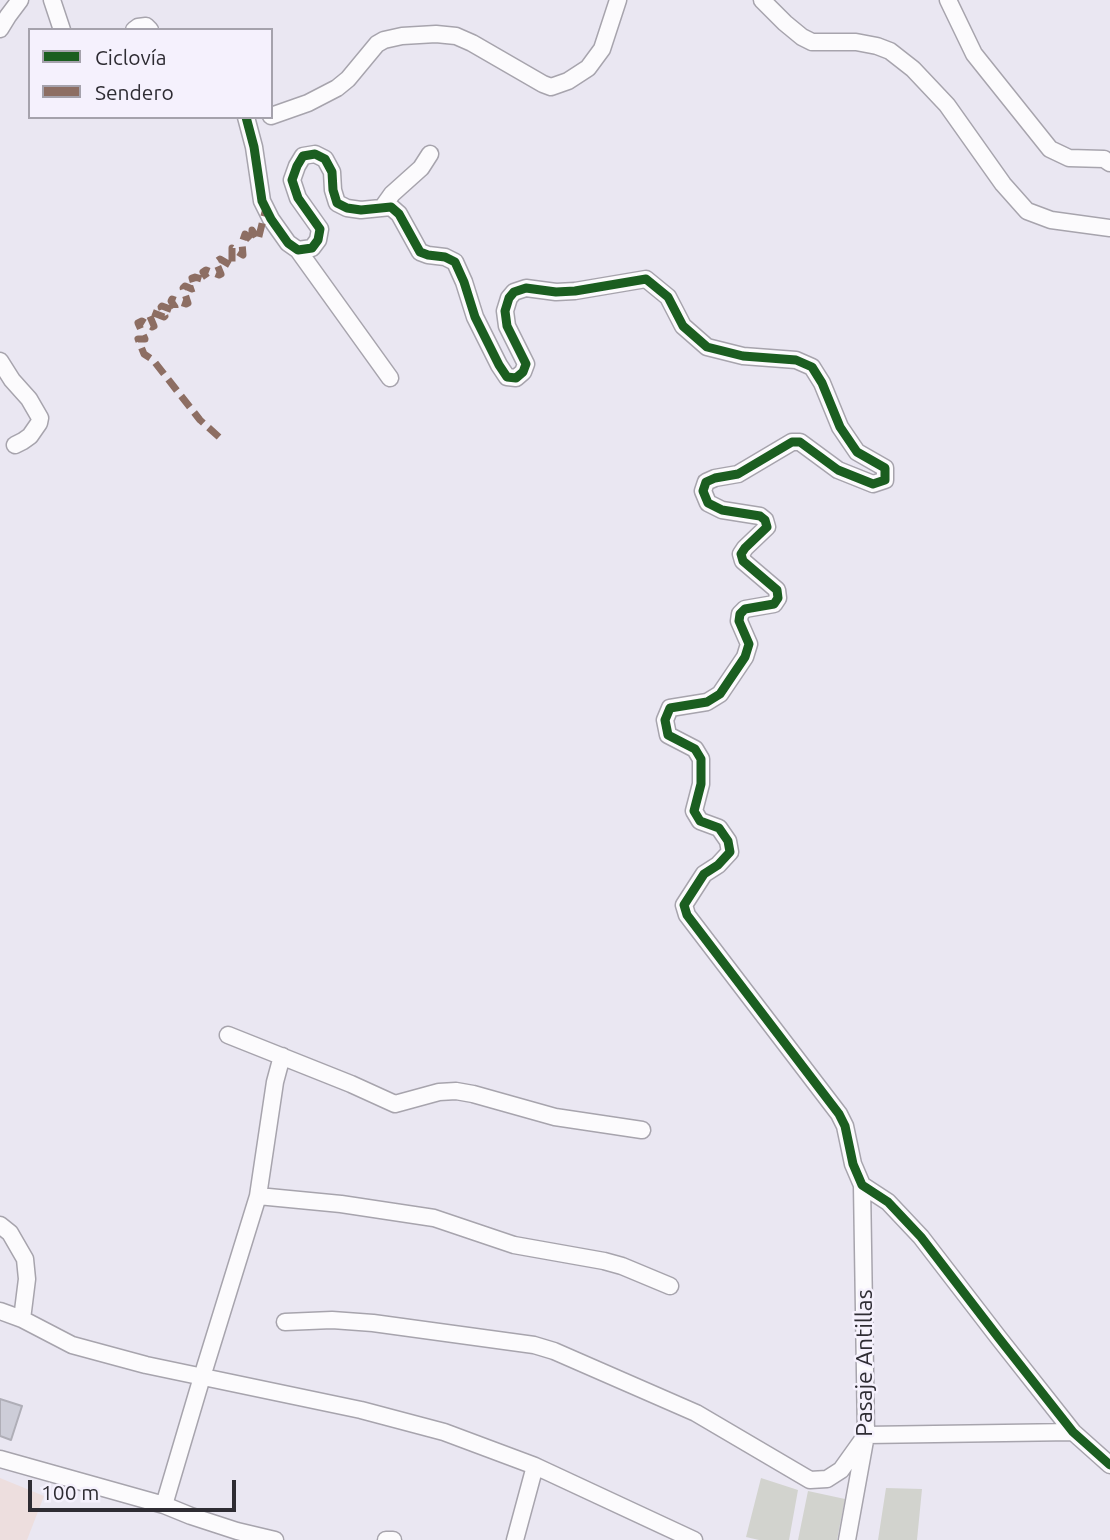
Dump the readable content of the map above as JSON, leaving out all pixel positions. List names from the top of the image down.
{
  "streets": {
    "street": ["Pasaje Antillas"]
  },
  "legend": ["Ciclovía", "Sendero"],
  "scale_bar": "100 m"
}
